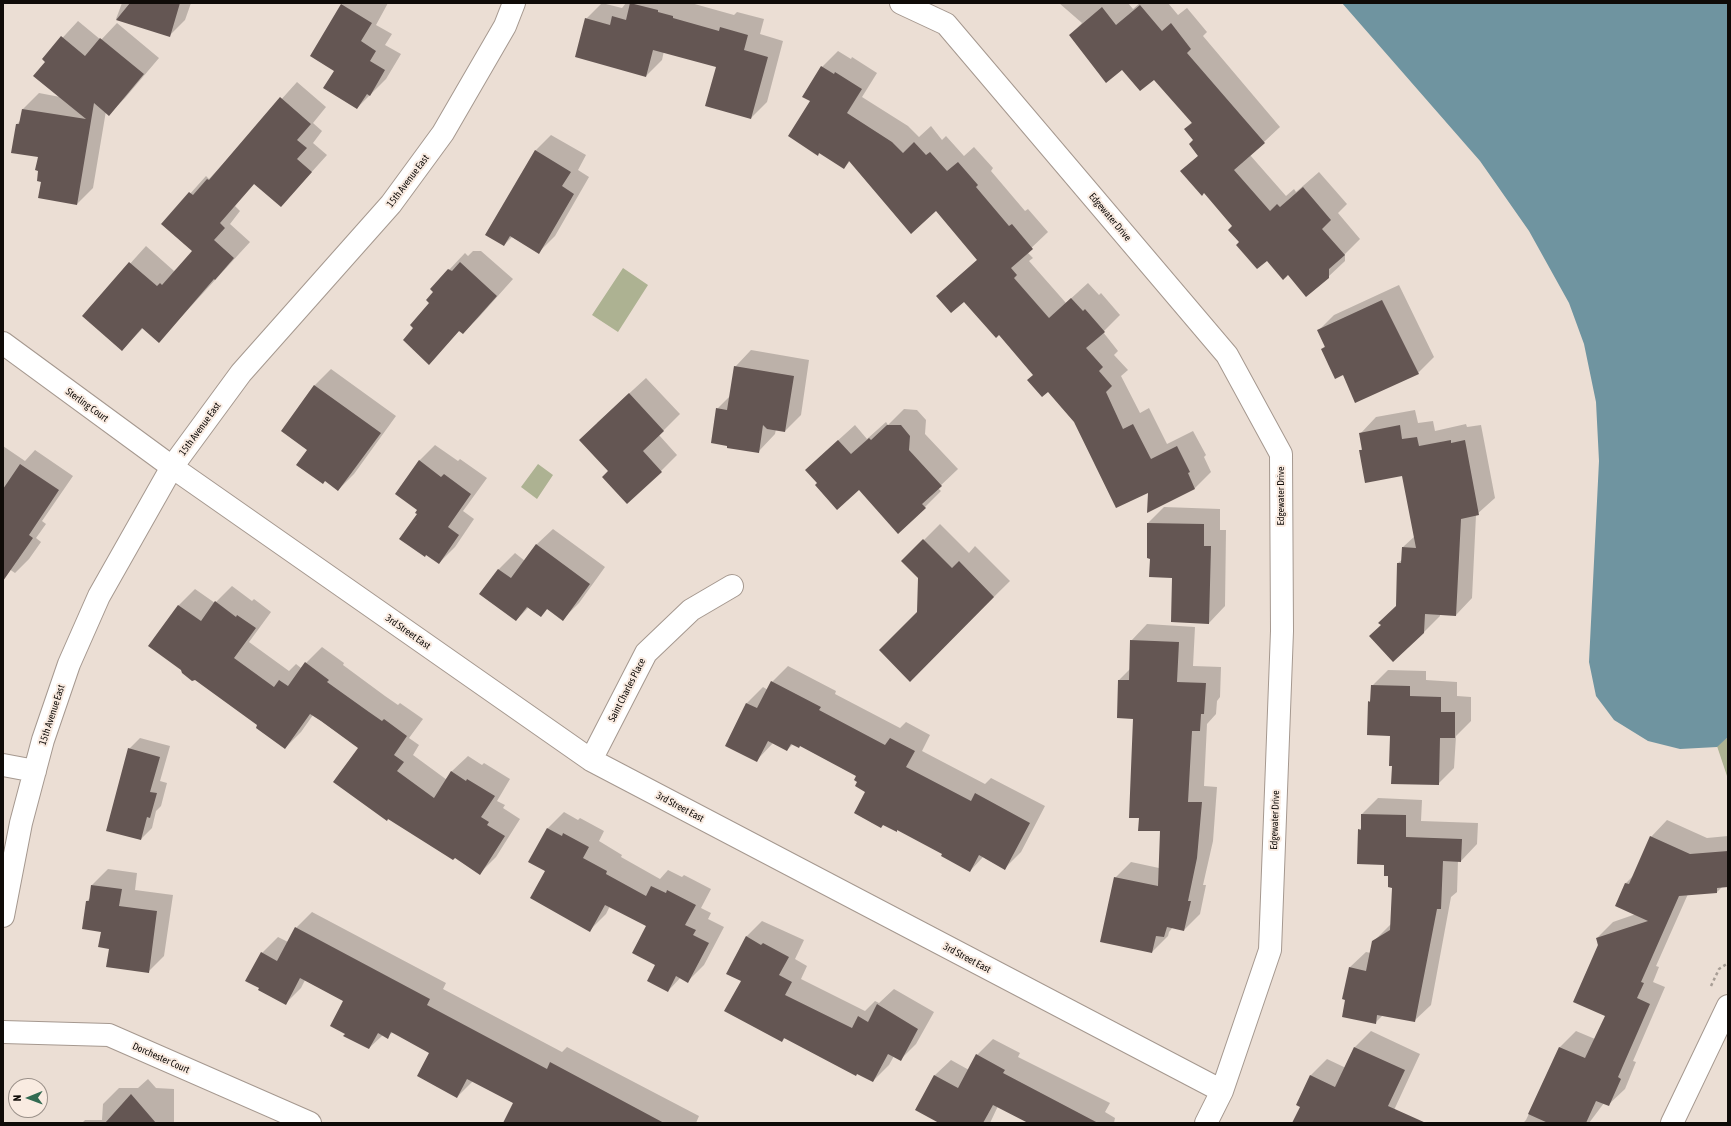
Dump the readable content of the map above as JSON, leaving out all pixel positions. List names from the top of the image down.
{
  "streets": {
    "street": [
      "15th Avenue East",
      "Edgewater Drive",
      "Sterling Court",
      "3rd Street East",
      "Saint Charles Place",
      "Dorchester Court"
    ]
  },
  "crossings": [
    ["15th Avenue East", "Sterling Court"],
    ["15th Avenue East", "3rd Street East"],
    ["Edgewater Drive", "3rd Street East"],
    ["Sterling Court", "3rd Street East"],
    ["3rd Street East", "Saint Charles Place"]
  ],
  "north": "left"
}
